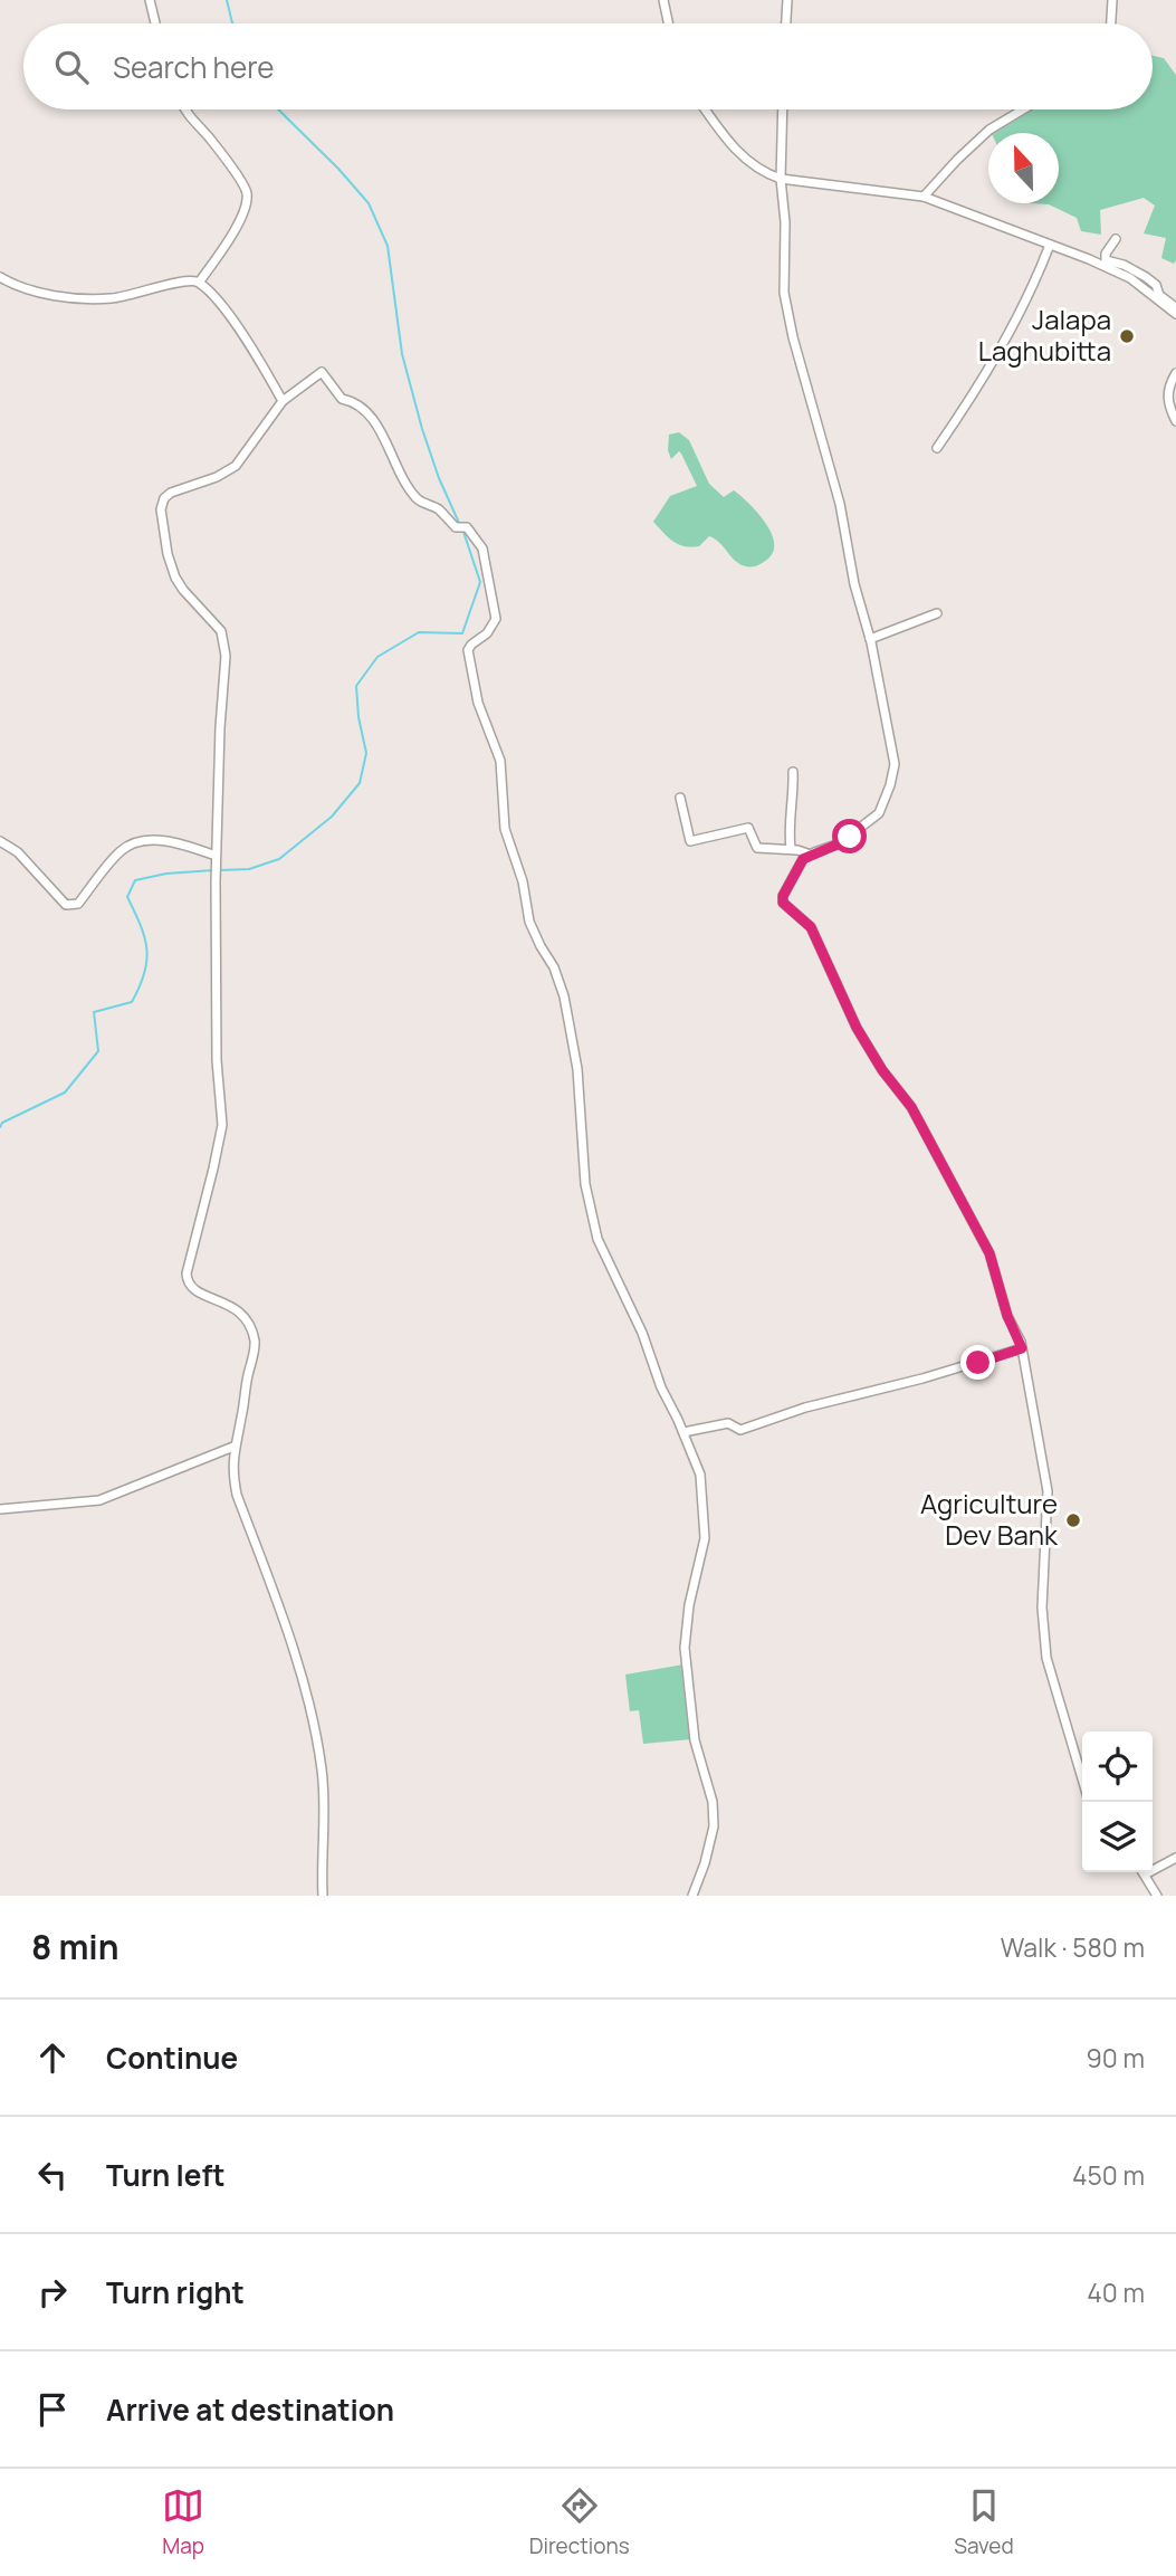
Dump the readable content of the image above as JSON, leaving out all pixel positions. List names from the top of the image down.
{
  "places": ["Jalapa Laghubitta", "Agriculture Dev Bank"],
  "north": "top",
  "page": {
    "search": "Search here",
    "heading": ["8 min", "Walk · 580 m"],
    "list": [
      ["Continue", "90 m"],
      ["Turn left", "450 m"],
      ["Turn right", "40 m"],
      "Arrive at destination"
    ],
    "nav": ["Map", "Directions", "Saved"]
  }
}
